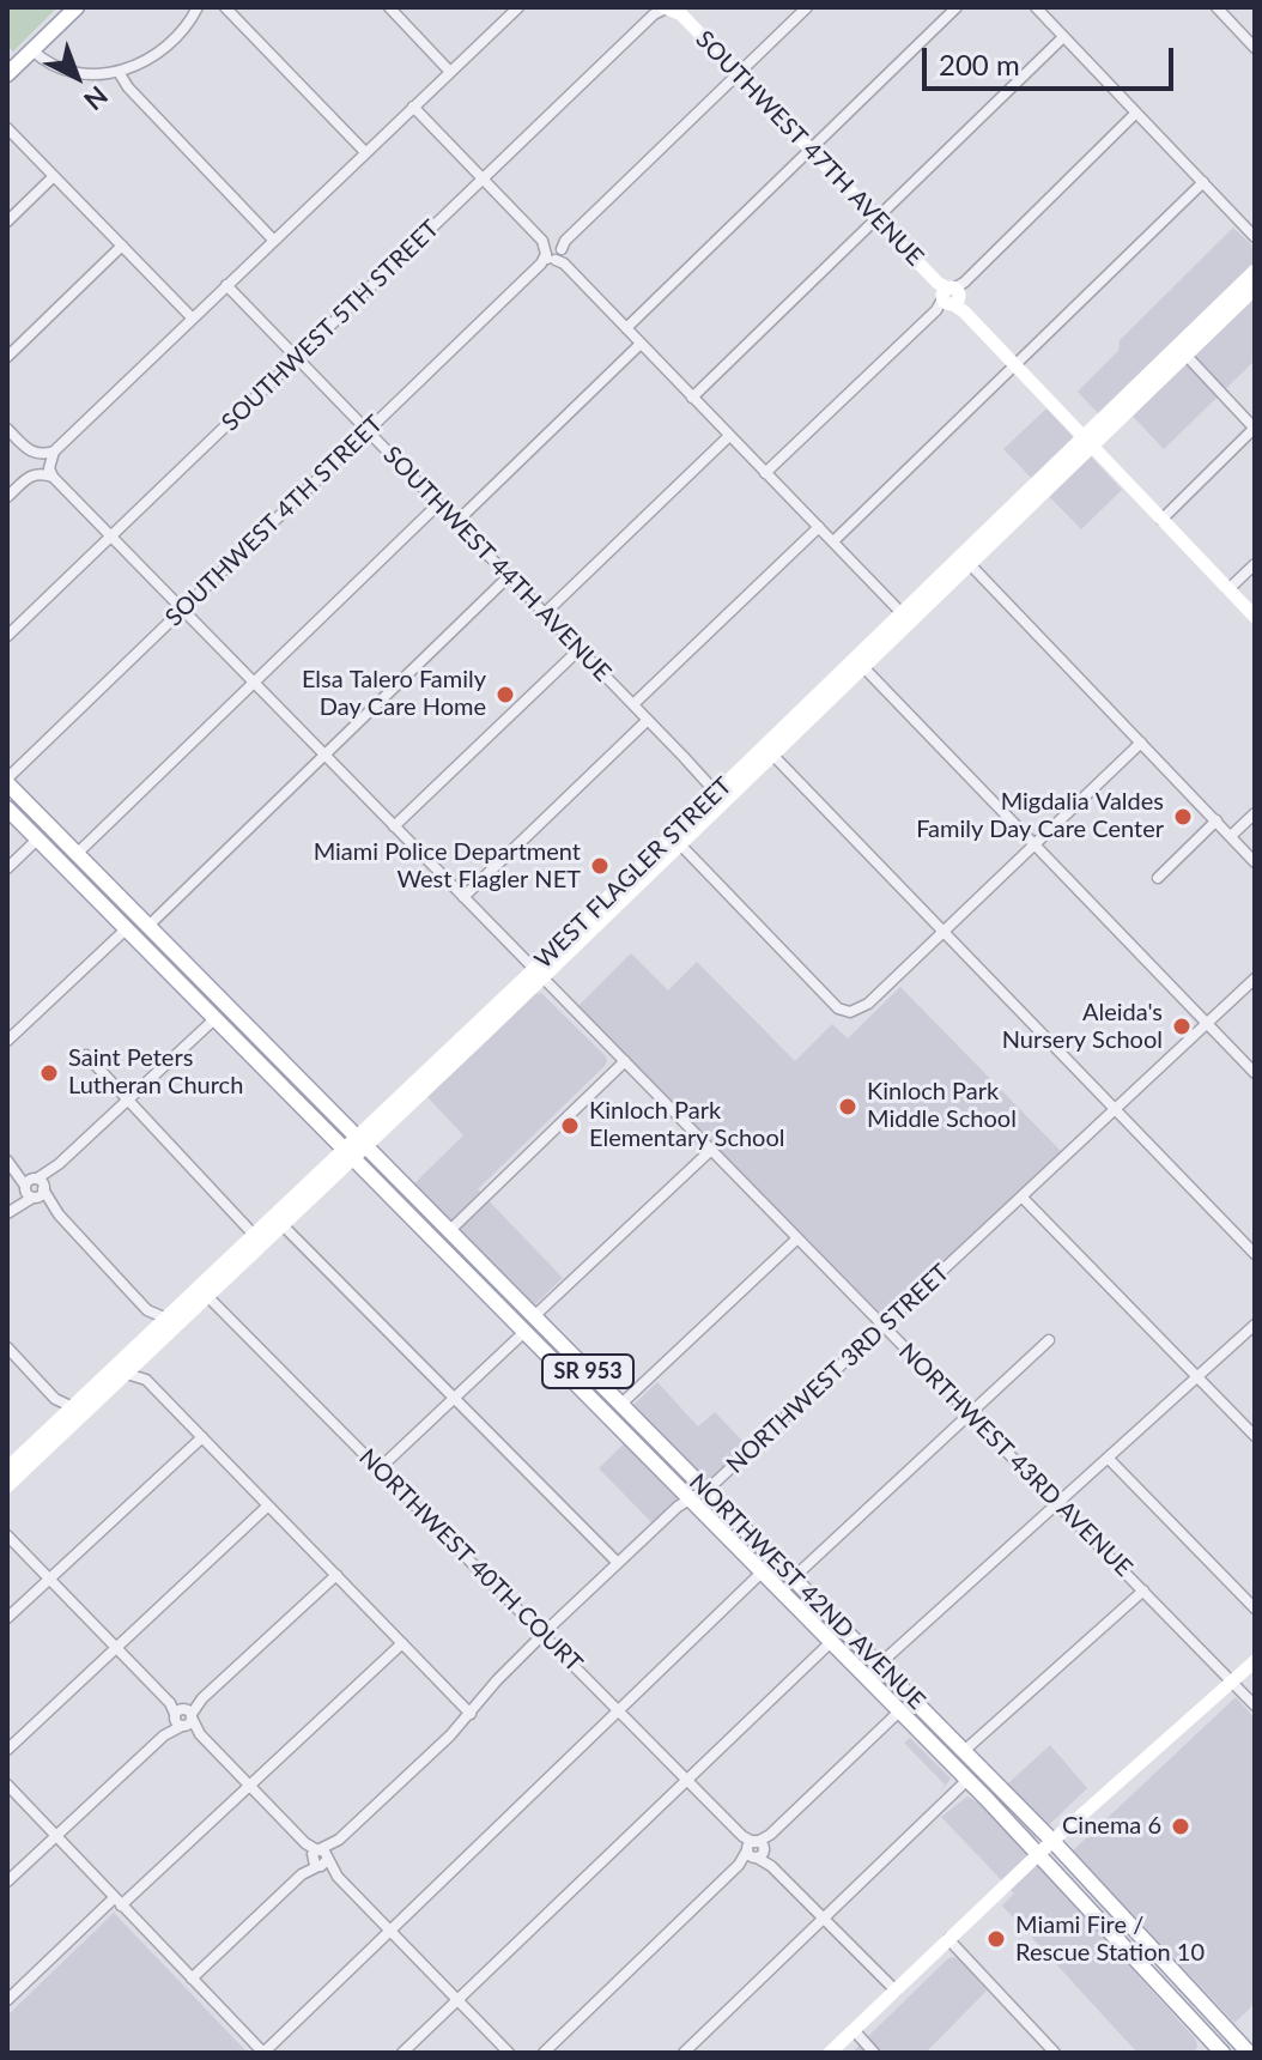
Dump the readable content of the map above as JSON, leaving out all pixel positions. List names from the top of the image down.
{
  "streets": {
    "main road": [
      "SOUTHWEST 47TH AVENUE",
      "WEST FLAGLER STREET",
      "SR 953",
      "NORTHWEST 42ND AVENUE"
    ],
    "street": [
      "SOUTHWEST 5TH STREET",
      "SOUTHWEST 4TH STREET",
      "SOUTHWEST 44TH AVENUE",
      "NORTHWEST 3RD STREET",
      "NORTHWEST 43RD AVENUE",
      "NORTHWEST 40TH COURT"
    ]
  },
  "crossings": [
    ["SOUTHWEST 47TH AVENUE", "SOUTHWEST 5TH STREET"],
    ["SOUTHWEST 47TH AVENUE", "SOUTHWEST 4TH STREET"],
    ["SOUTHWEST 47TH AVENUE", "WEST FLAGLER STREET"],
    ["SOUTHWEST 5TH STREET", "SOUTHWEST 44TH AVENUE"],
    ["SOUTHWEST 5TH STREET", "NORTHWEST 43RD AVENUE"],
    ["SOUTHWEST 4TH STREET", "SOUTHWEST 44TH AVENUE"],
    ["SOUTHWEST 4TH STREET", "SR 953"],
    ["SOUTHWEST 4TH STREET", "NORTHWEST 43RD AVENUE"],
    ["SOUTHWEST 44TH AVENUE", "WEST FLAGLER STREET"],
    ["WEST FLAGLER STREET", "SR 953"],
    ["WEST FLAGLER STREET", "NORTHWEST 43RD AVENUE"],
    ["WEST FLAGLER STREET", "NORTHWEST 40TH COURT"],
    ["WEST FLAGLER STREET", "NORTHWEST 42ND AVENUE"],
    ["NORTHWEST 3RD STREET", "NORTHWEST 43RD AVENUE"],
    ["NORTHWEST 3RD STREET", "NORTHWEST 40TH COURT"],
    ["NORTHWEST 3RD STREET", "NORTHWEST 42ND AVENUE"],
    ["SR 953", "NORTHWEST 42ND AVENUE"]
  ],
  "places": [
    "Elsa Talero Family Day Care Home",
    "Migdalia Valdes Family Day Care Center",
    "Miami Police Department West Flagler NET",
    "Aleida's Nursery School",
    "Saint Peters Lutheran Church",
    "Kinloch Park Middle School",
    "Kinloch Park Elementary School",
    "Cinema 6",
    "Miami Fire / Rescue Station 10"
  ],
  "scale_bar": "200 m",
  "north": "bottom right"
}
